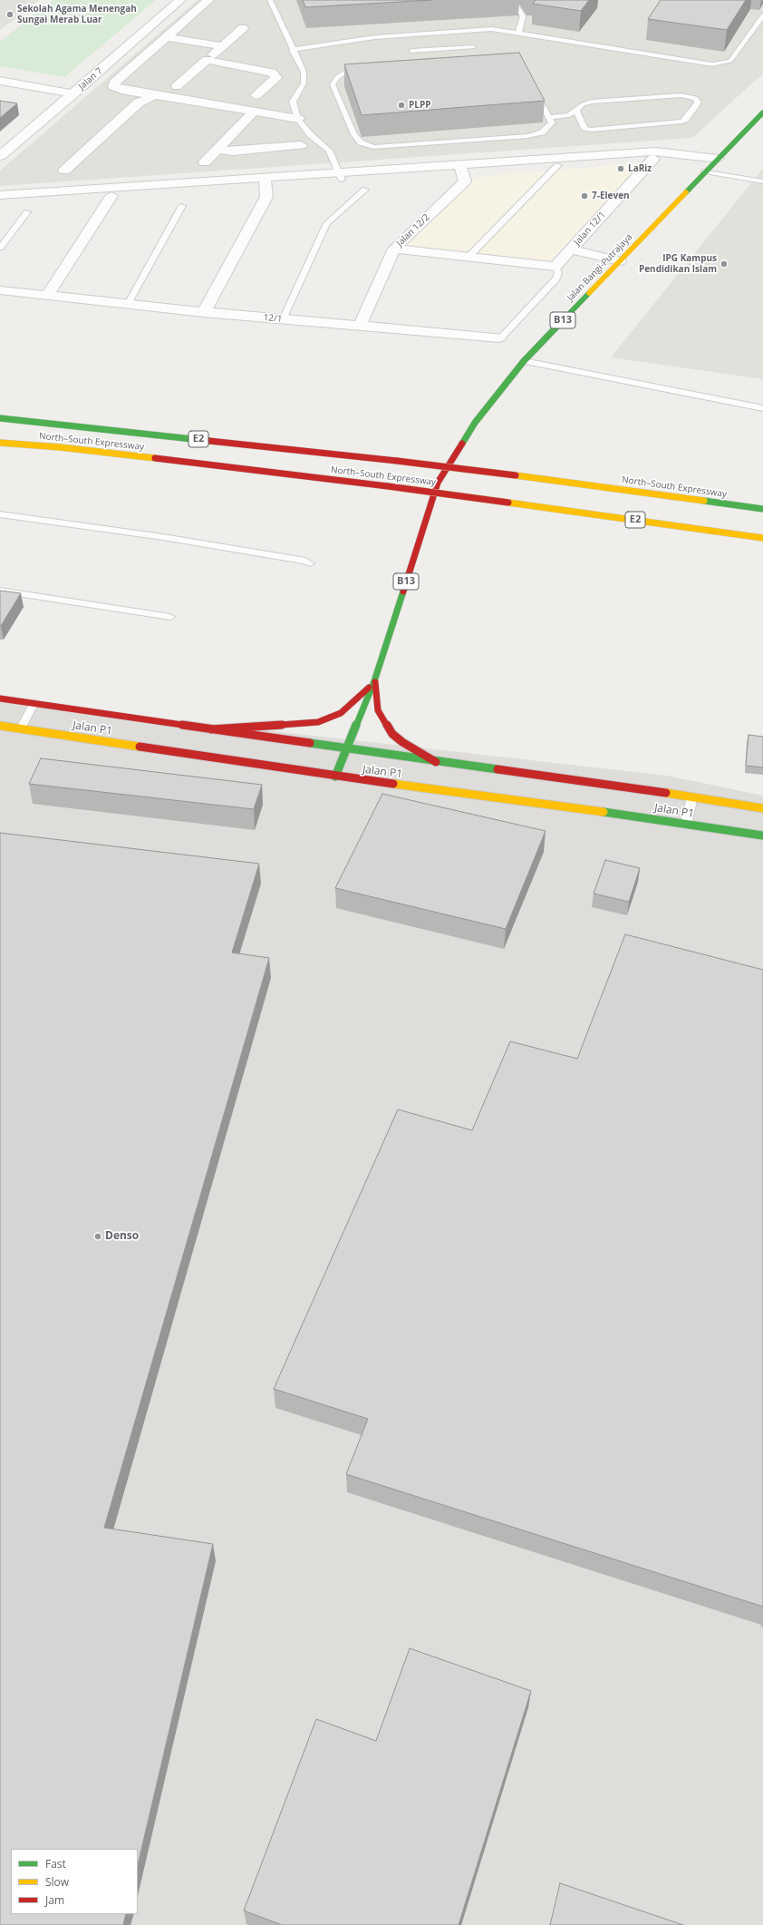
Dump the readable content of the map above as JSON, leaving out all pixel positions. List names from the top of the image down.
{
  "streets": {
    "main road": [
      "Jalan Bangi-Putrajaya",
      "B13",
      "E2",
      "North–South Expressway",
      "Jalan P1"
    ],
    "street": [
      "Jalan 7",
      "Jalan 12/1",
      "Jalan 12/2",
      "12/1"
    ]
  },
  "crossings": [
    ["Jalan 12/2", "12/1"],
    ["Jalan Bangi-Putrajaya", "B13"],
    ["B13", "Jalan P1"]
  ],
  "places": [
    "Sekolah Agama Menengah Sungai Merab Luar",
    "PLPP",
    "LaRiz",
    "7-Eleven",
    "IPG Kampus Pendidikan Islam",
    "Denso"
  ],
  "legend": ["Fast", "Slow", "Jam"]
}
